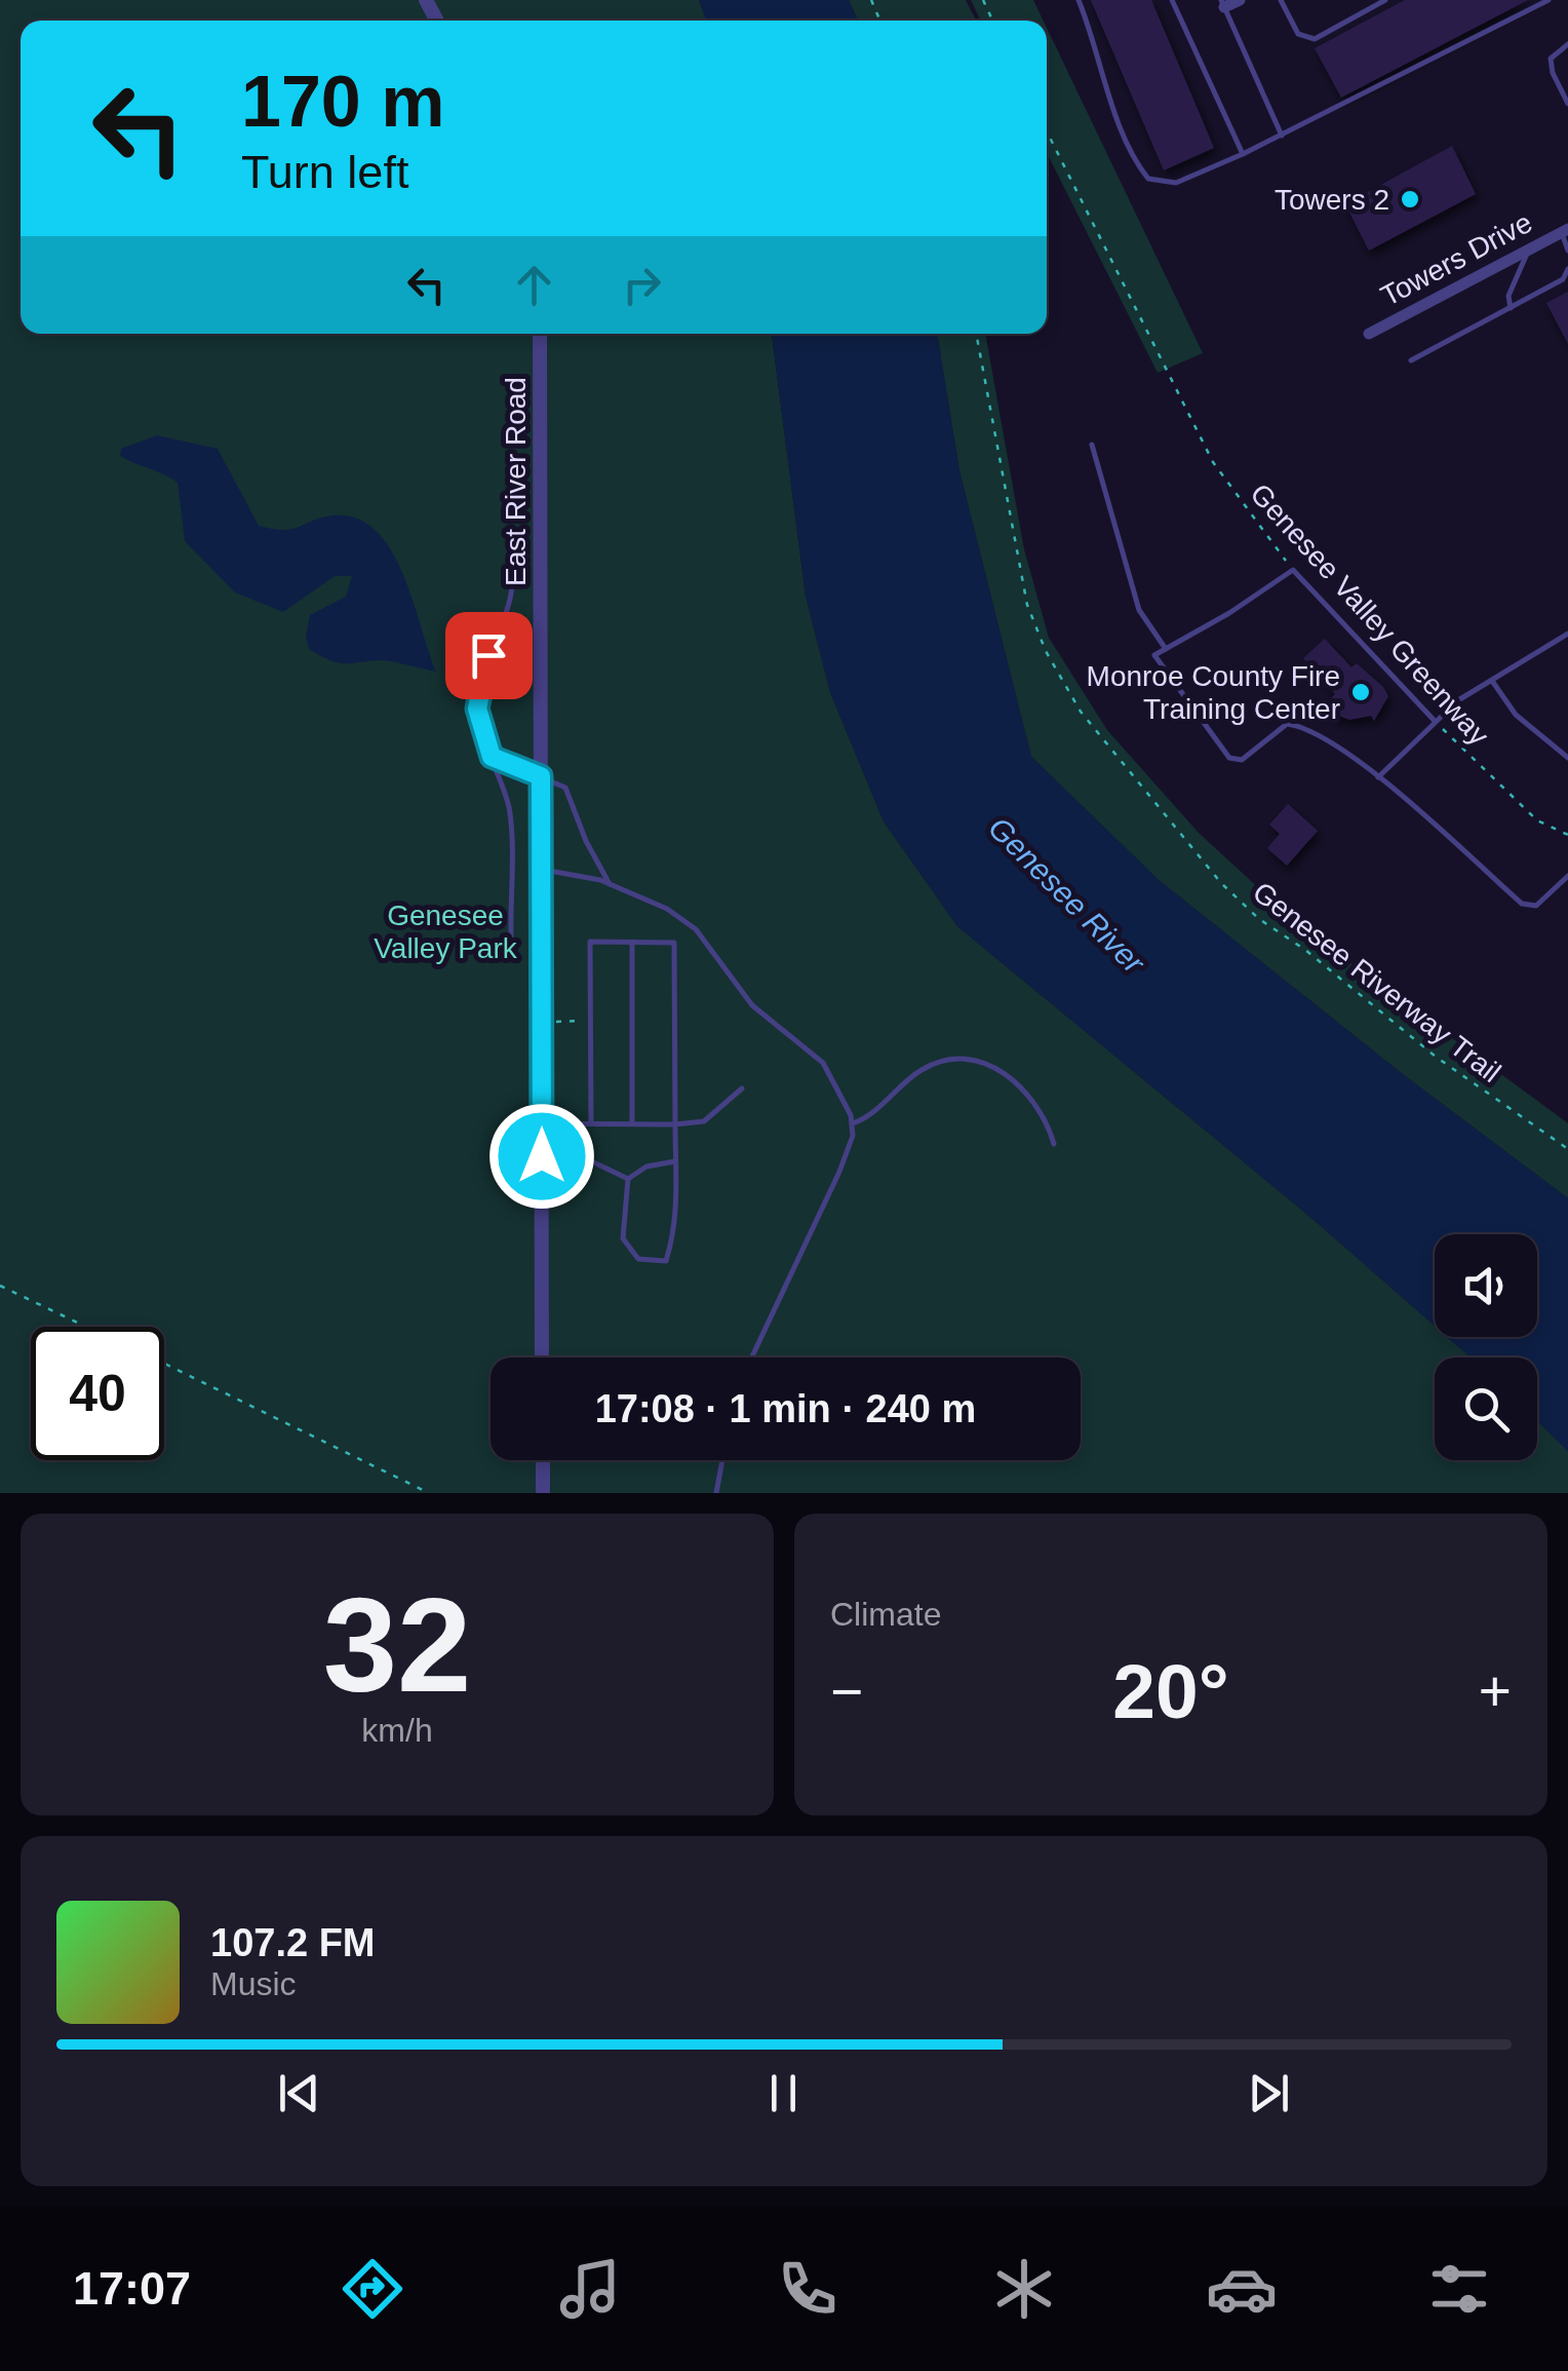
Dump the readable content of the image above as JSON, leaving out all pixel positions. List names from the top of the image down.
{
  "streets": {
    "street": ["Towers Drive", "East River Road"],
    "lane": ["Genesee Valley Greenway"],
    "path": ["Genesee Riverway Trail"]
  },
  "water": ["Genesee River"],
  "parks": ["Genesee Valley Park"],
  "places": ["Towers 2", "Monroe County Fire Training Center"],
  "page": {
    "turn": ["170 m", "Turn left"],
    "limit": "40",
    "trip": "17:08 · 1 min · 240 m",
    "tile": [
      ["32", "km/h"],
      "Climate"
    ],
    "heat": ["−", "20°", "+"],
    "song": ["107.2 FM", "Music"],
    "tabs": "17:07"
  }
}
